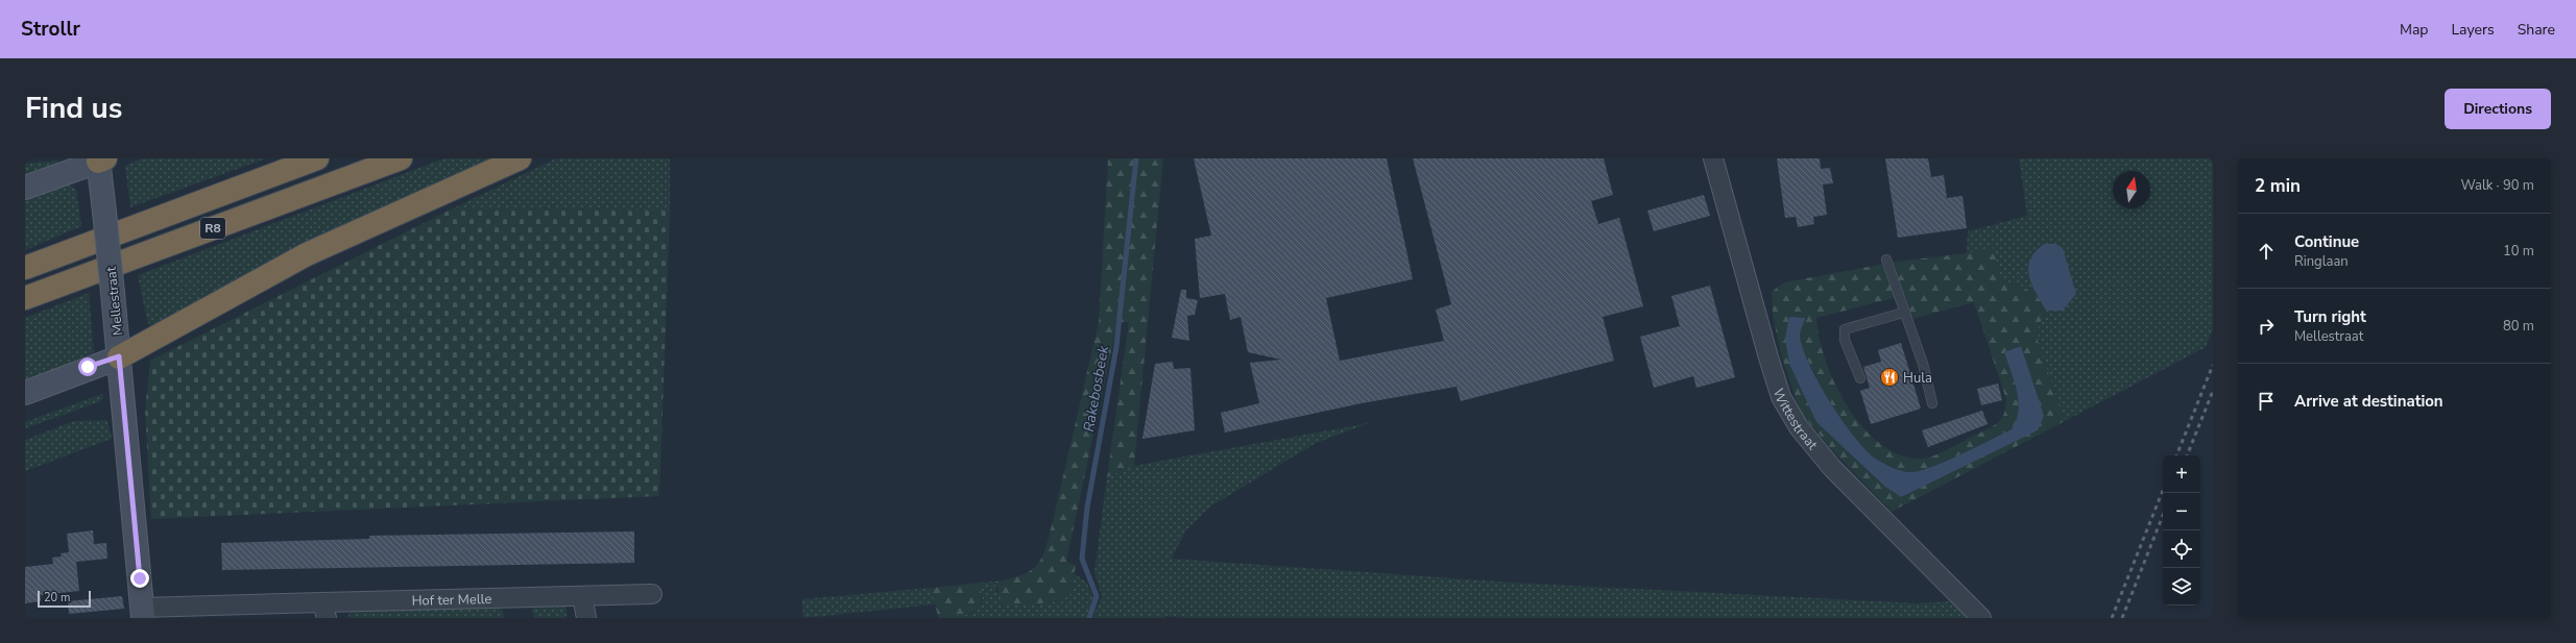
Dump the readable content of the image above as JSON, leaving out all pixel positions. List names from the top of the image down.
{
  "streets": {
    "highway": ["R8"],
    "street": ["Mellestraat", "Wittestraat", "Hof ter Melle"]
  },
  "crossings": [
    ["Mellestraat", "Hof ter Melle"]
  ],
  "water": ["Rakebosbeek"],
  "places": {
    "restaurant": ["Hula"]
  },
  "scale_bar": "20 m",
  "north": "top",
  "page": {
    "header": "Strollr",
    "nav": ["Map", "Layers", "Share"],
    "title": "Find us",
    "buttons": "Directions",
    "heading": ["2 min", "Walk · 90 m"],
    "list": [
      ["Continue", "Ringlaan", "10 m"],
      ["Turn right", "Mellestraat", "80 m"],
      "Arrive at destination"
    ],
    "map_buttons": ["+", "−"],
    "scale": "20 m"
  }
}
